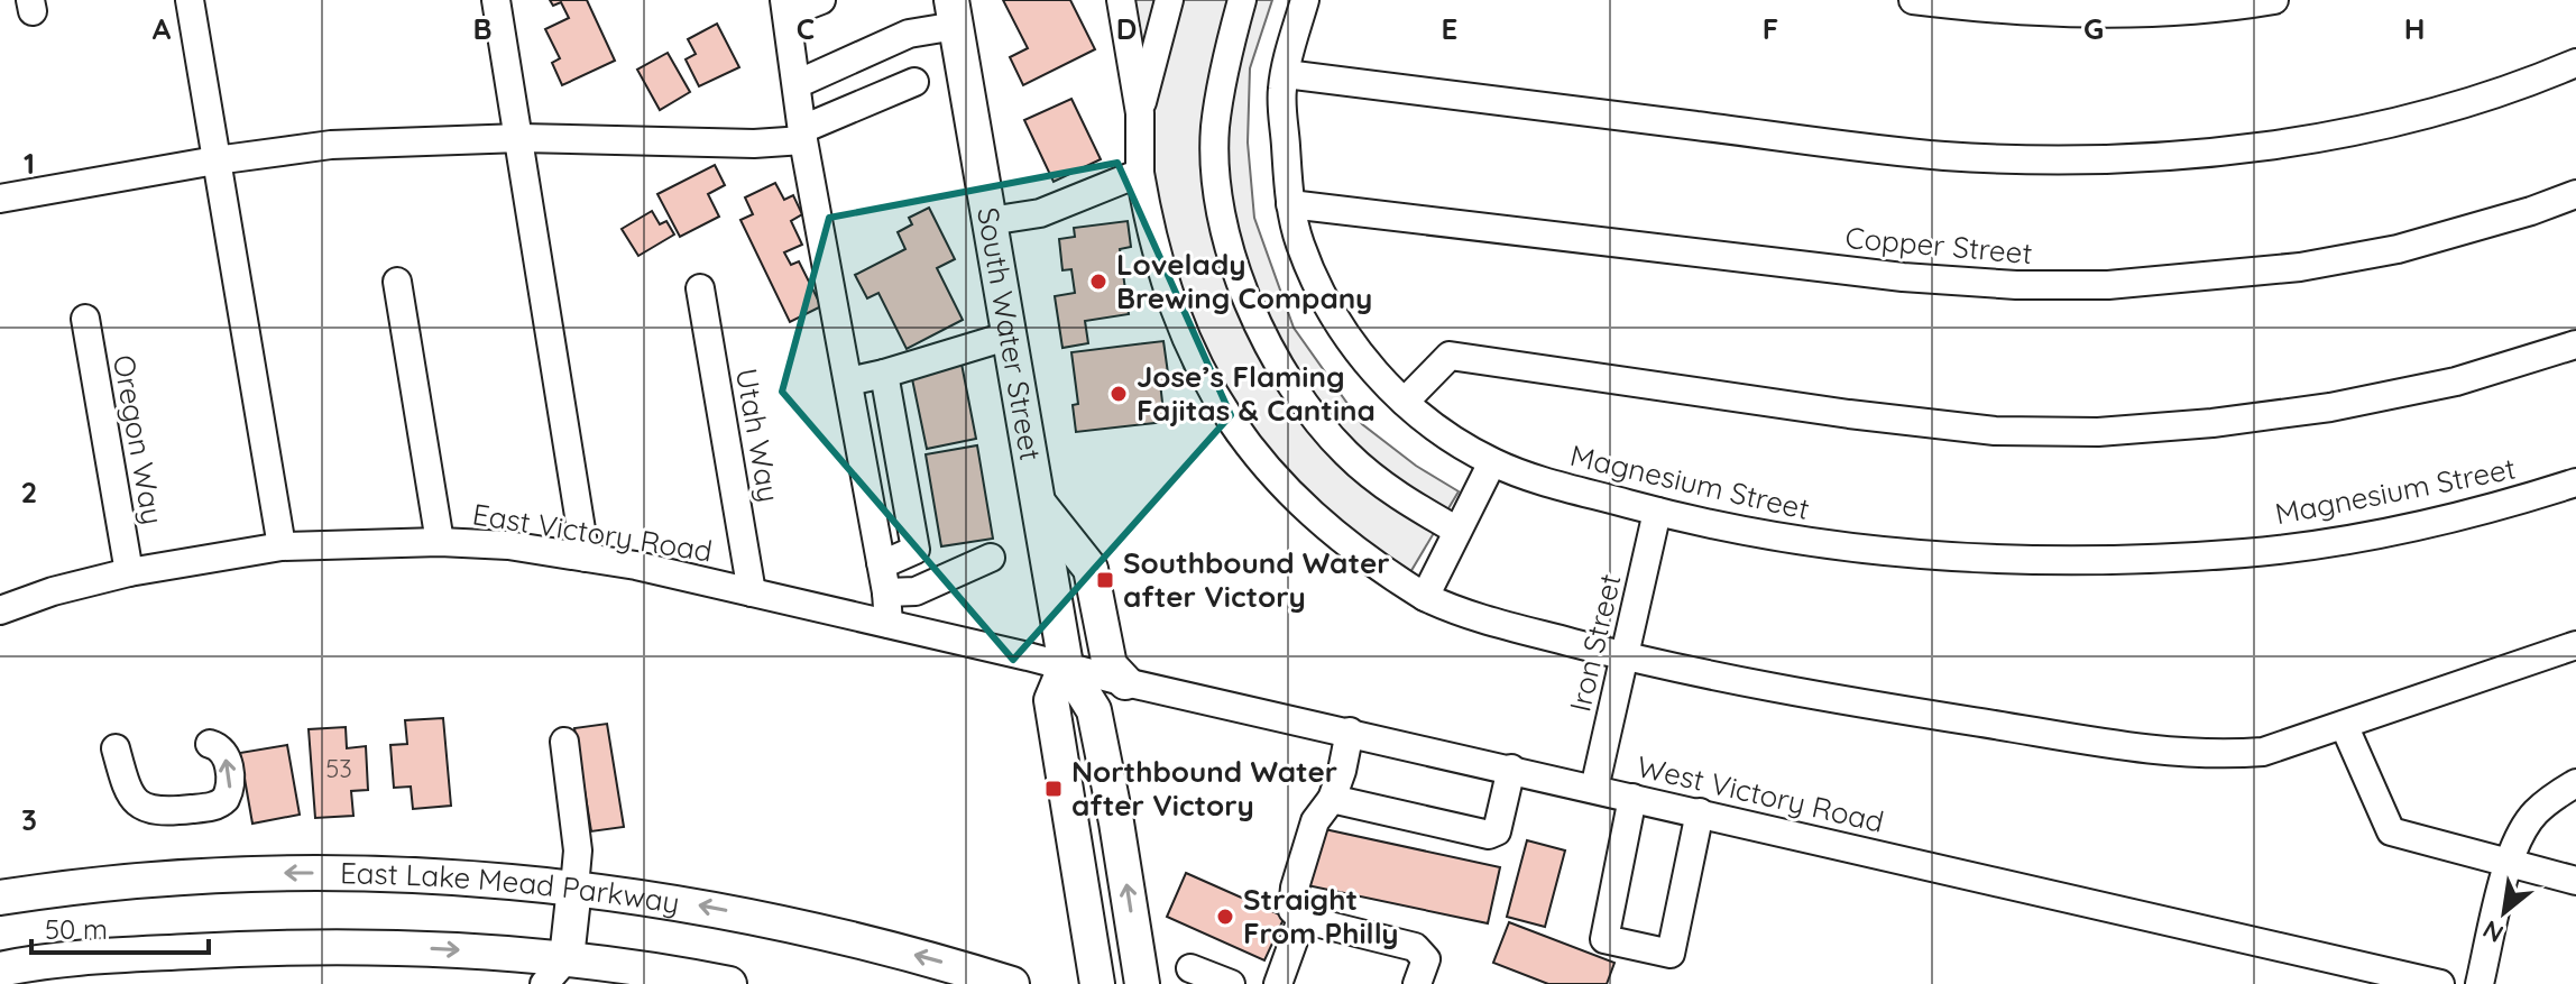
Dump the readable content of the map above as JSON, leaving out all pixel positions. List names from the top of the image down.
{
  "streets": {
    "main road": ["South Water Street", "East Lake Mead Parkway"],
    "street": [
      "Copper Street",
      "Utah Way",
      "Oregon Way",
      "Magnesium Street",
      "East Victory Road",
      "Iron Street",
      "West Victory Road"
    ]
  },
  "crossings": [
    ["Copper Street", "Magnesium Street"],
    ["South Water Street", "East Victory Road"],
    ["South Water Street", "West Victory Road"],
    ["Utah Way", "East Victory Road"],
    ["Oregon Way", "East Victory Road"],
    ["Magnesium Street", "Iron Street"],
    ["East Victory Road", "West Victory Road"],
    ["Iron Street", "West Victory Road"]
  ],
  "places": {
    "other": ["Lovelady Brewing Company", "Jose’s Flaming Fajitas & Cantina", "Straight From Philly"],
    "transit": ["Southbound Water after Victory", "Northbound Water after Victory"]
  },
  "house_numbers": ["53"],
  "scale_bar": "50 m",
  "north": "bottom left",
  "grid": {
    "columns": [
      "A",
      "B",
      "C",
      "D",
      "E",
      "F",
      "G",
      "H"
    ],
    "rows": ["1", "2", "3"]
  }
}
